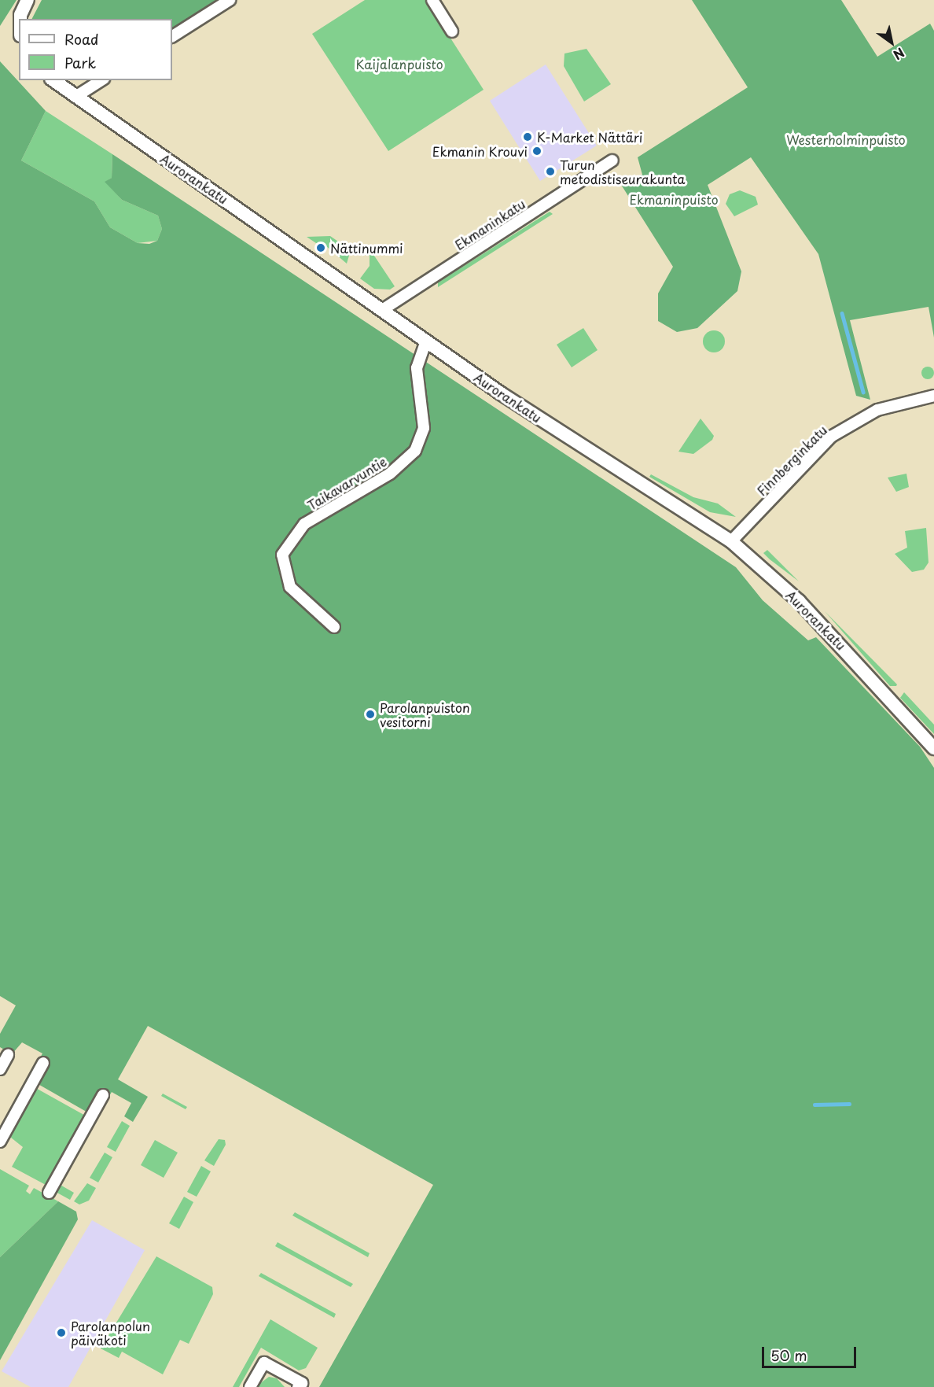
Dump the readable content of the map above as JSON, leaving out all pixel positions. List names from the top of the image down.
{
  "streets": {
    "street": [
      "Aurorankatu",
      "Ekmaninkatu",
      "Finnberginkatu",
      "Taikavarvuntie"
    ]
  },
  "crossings": [
    ["Aurorankatu", "Ekmaninkatu"],
    ["Aurorankatu", "Finnberginkatu"],
    ["Aurorankatu", "Taikavarvuntie"]
  ],
  "parks": ["Kaijalanpuisto", "Westerholminpuisto", "Ekmaninpuisto"],
  "places": [
    "K-Market Nättäri",
    "Ekmanin Krouvi",
    "Turun metodistiseurakunta",
    "Nättinummi",
    "Parolanpuiston vesitorni",
    "Parolanpolun päiväkoti"
  ],
  "legend": ["Road", "Park"],
  "scale_bar": "50 m",
  "north": "bottom right"
}
